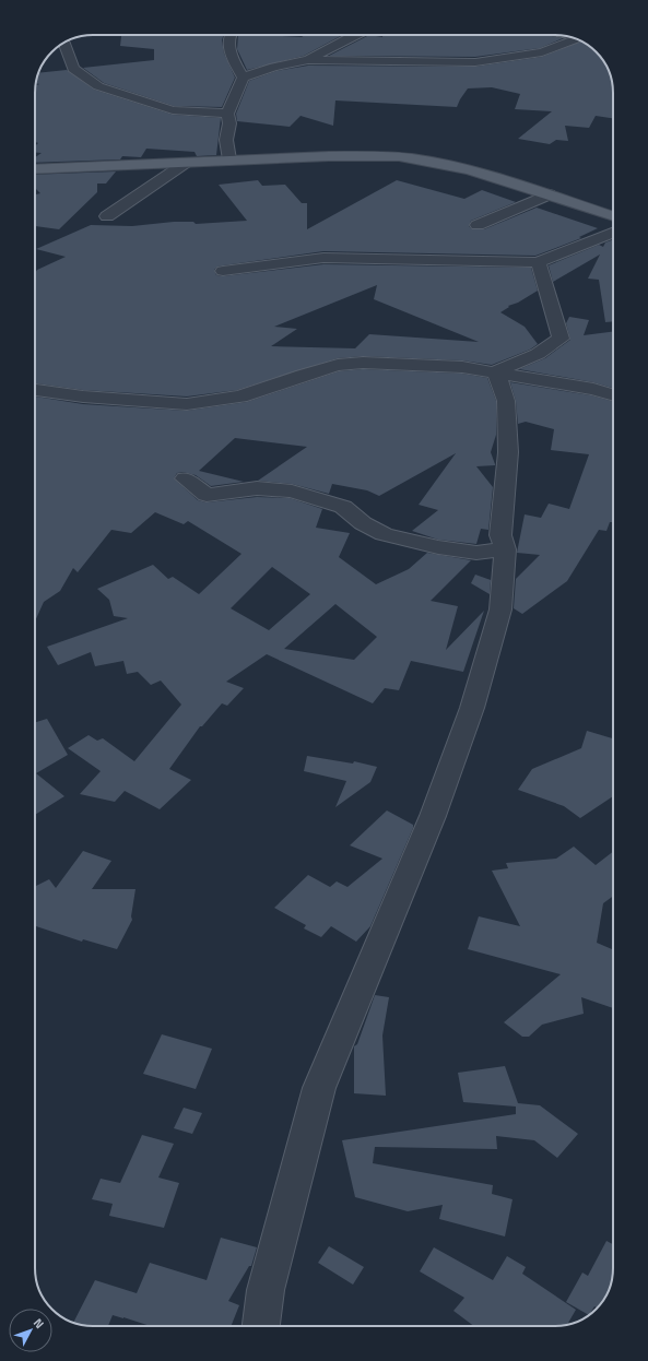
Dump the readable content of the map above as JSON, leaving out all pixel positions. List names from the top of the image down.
{
  "north": "top right"
}
